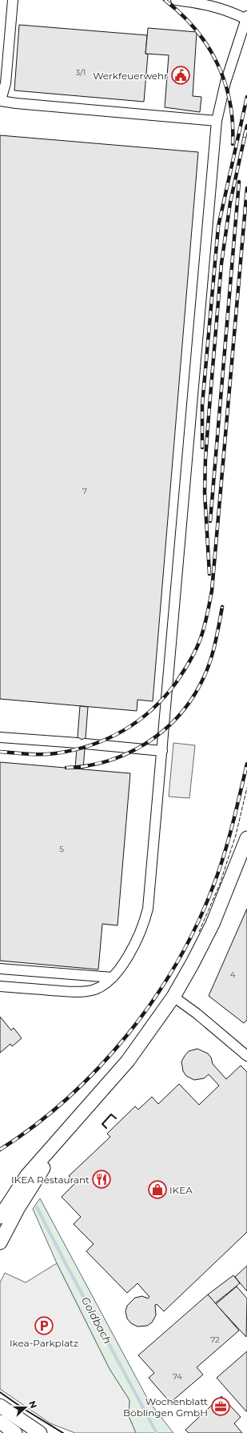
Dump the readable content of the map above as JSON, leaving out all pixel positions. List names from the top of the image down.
{
  "water": ["Goldbach"],
  "places": {
    "public building": ["Werkfeuerwehr"],
    "restaurant": ["IKEA Restaurant"],
    "shop": ["IKEA"],
    "parking": ["Ikea-Parkplatz"],
    "office": ["Wochenblatt Böblingen GmbH"]
  },
  "house_numbers": [
    "3/1",
    "7",
    "5",
    "4",
    "72",
    "74"
  ],
  "north": "right"
}
